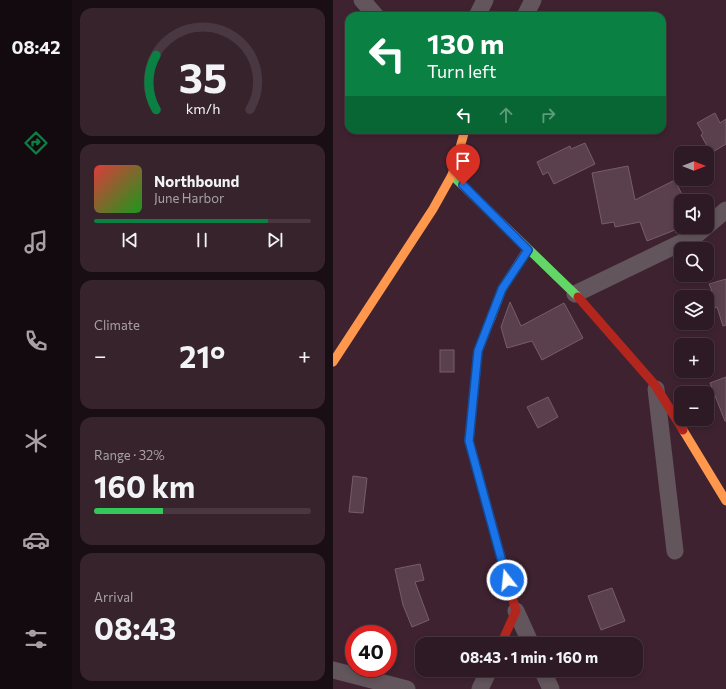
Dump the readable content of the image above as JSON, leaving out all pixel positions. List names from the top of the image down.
{
  "north": "right",
  "page": {
    "tabs": "08:42",
    "turn": ["130 m", "Turn left"],
    "map_buttons": ["+", "−"],
    "song": ["Northbound", "June Harbor"],
    "tile": [
      "Climate",
      ["Range · 32%", "160 km"],
      ["Arrival", "08:43"]
    ],
    "heat": ["−", "21°", "+"],
    "limit": "40",
    "trip": "08:43 · 1 min · 160 m",
    "gauge": ["35", "km/h"]
  }
}
